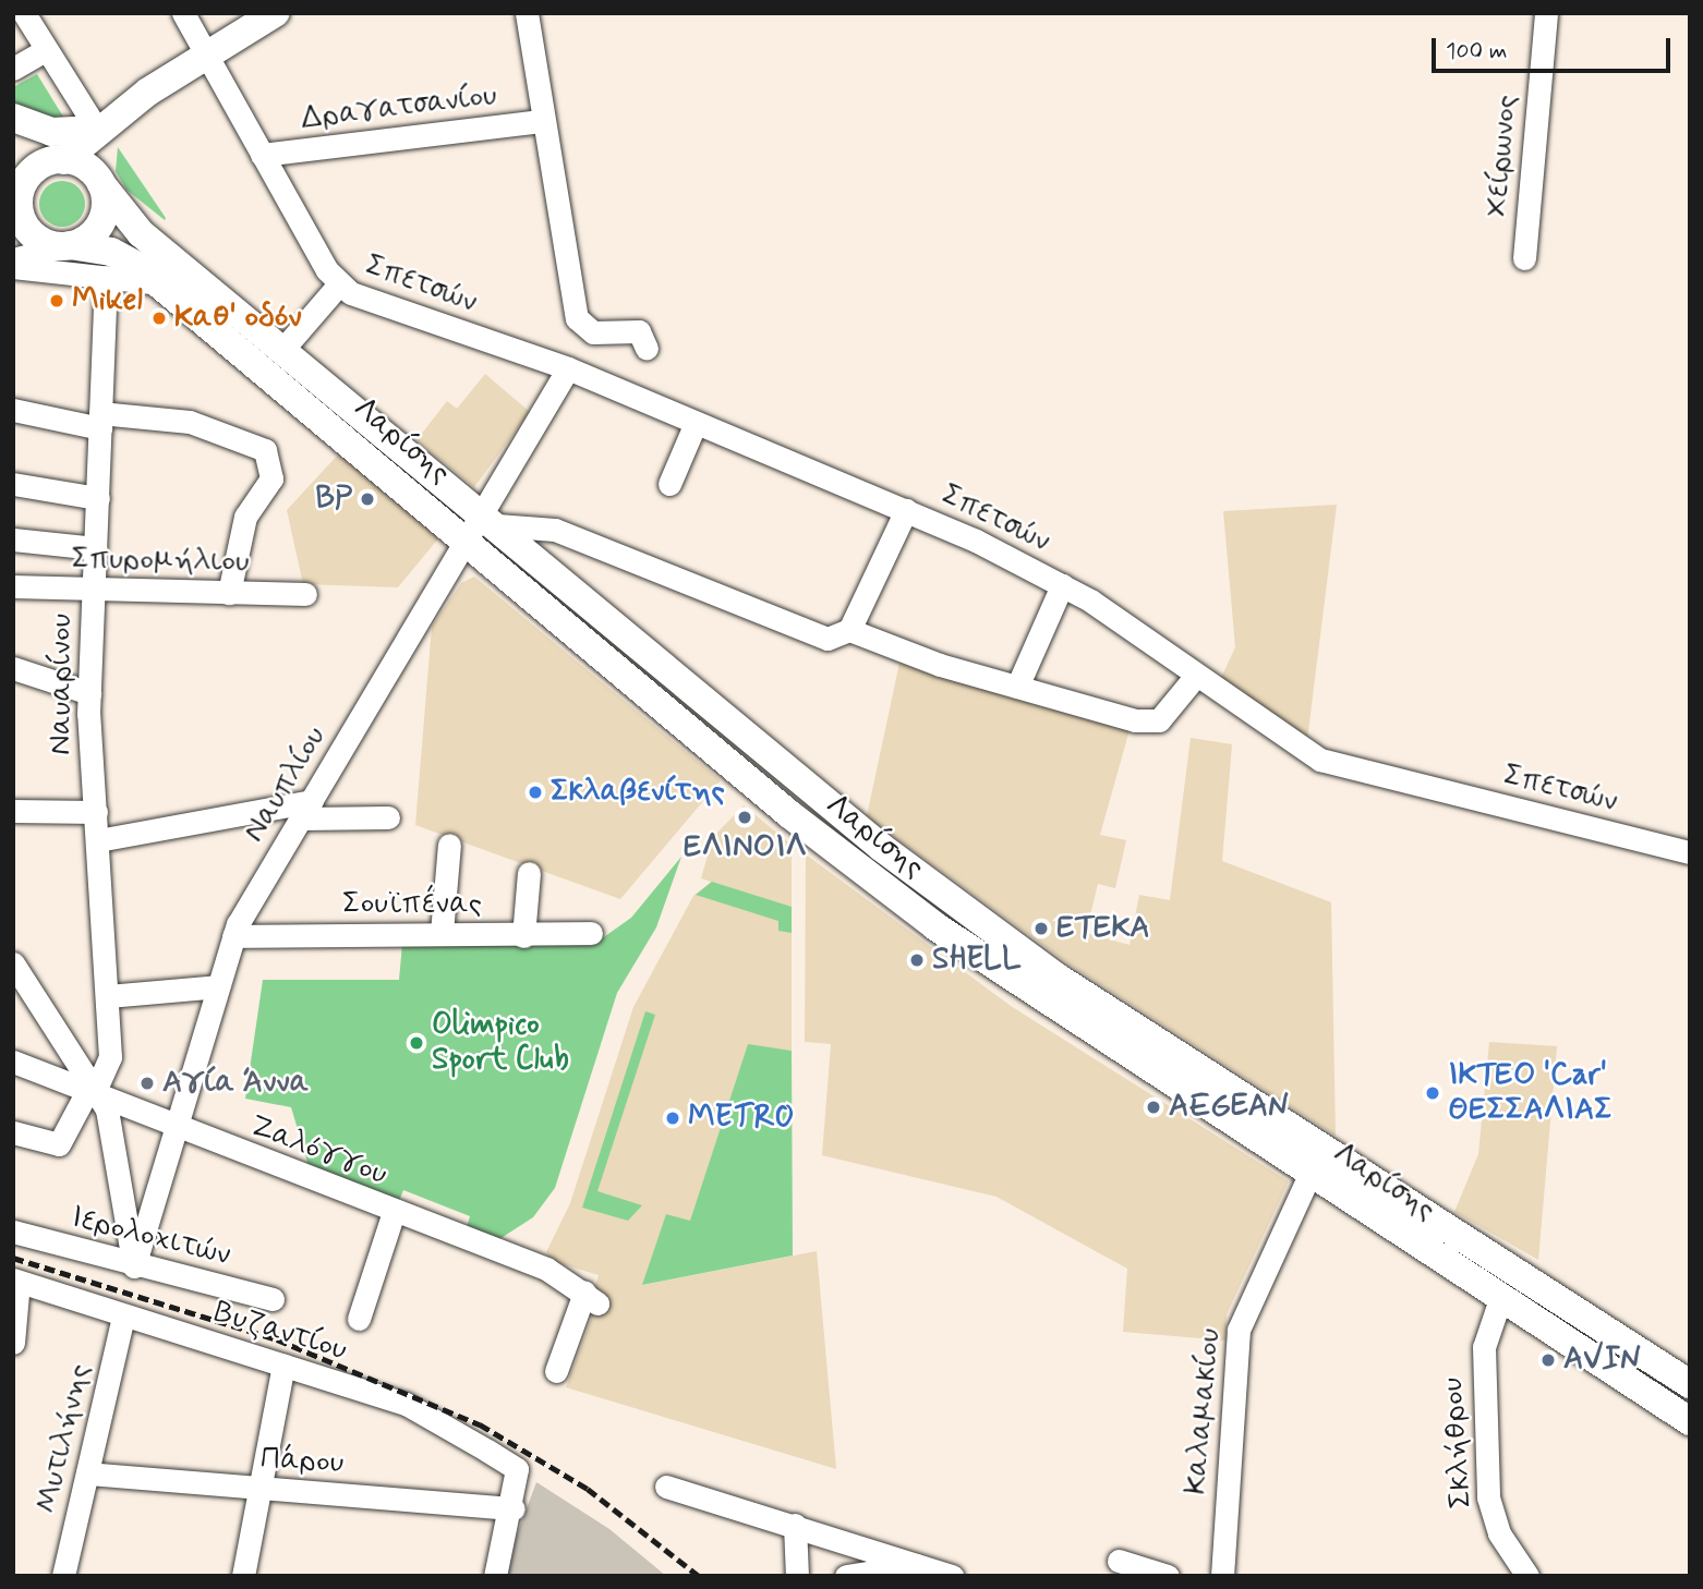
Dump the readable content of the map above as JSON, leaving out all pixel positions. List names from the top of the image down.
{
  "streets": {
    "main road": ["Λαρίσης"],
    "street": [
      "Δραγατσανίου",
      "Χείρωνος",
      "Σπετσών",
      "Σπυρομήλιου",
      "Ναυαρίνου",
      "Ναυπλίου",
      "Σουϊπένας",
      "Ζαλόγγου",
      "Ιερολοχιτών",
      "Βυζαντίου",
      "Καλαμακίου",
      "Μυτιλήνης",
      "Σκλήθρου",
      "Πάρου"
    ]
  },
  "crossings": [
    ["Σπετσών", "Λαρίσης"],
    ["Σπετσών", "Ναυπλίου"],
    ["Λαρίσης", "Ναυπλίου"],
    ["Λαρίσης", "Καλαμακίου"],
    ["Λαρίσης", "Σκλήθρου"],
    ["Σπυρομήλιου", "Ναυαρίνου"],
    ["Ναυαρίνου", "Ζαλόγγου"],
    ["Ναυπλίου", "Σουϊπένας"],
    ["Ναυπλίου", "Ζαλόγγου"],
    ["Ναυπλίου", "Ιερολοχιτών"],
    ["Βυζαντίου", "Μυτιλήνης"],
    ["Βυζαντίου", "Πάρου"],
    ["Μυτιλήνης", "Πάρου"]
  ],
  "places": [
    "Mikel",
    "Καθ' οδόν",
    "BP",
    "Σκλαβενίτης",
    "ΕΛΙΝΟΙΛ",
    "ΕΤΕΚΑ",
    "SHELL",
    "Olimpico Sport Club",
    "Αγία Άννα",
    "ΙΚΤΕΟ 'Car' ΘΕΣΣΑΛΙΑΣ",
    "AEGEAN",
    "METRO",
    "AVIN"
  ],
  "scale_bar": "100 m"
}
